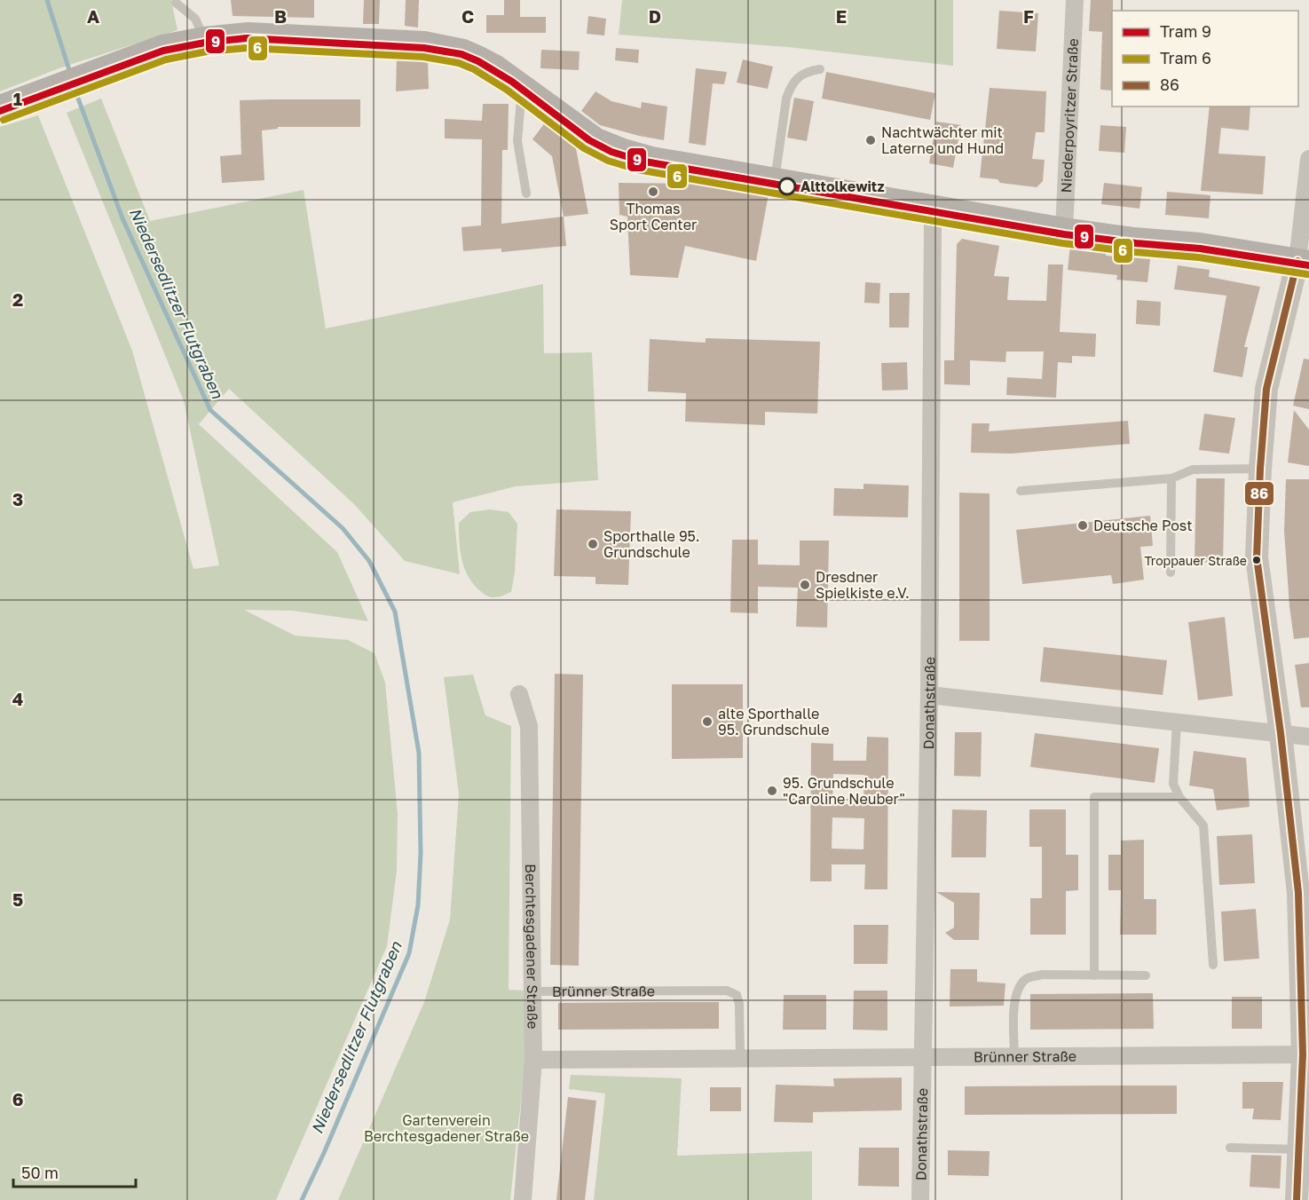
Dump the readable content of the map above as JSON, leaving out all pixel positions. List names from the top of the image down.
{
  "streets": {
    "street": [
      "Niederpoyritzer Straße",
      "Donathstraße",
      "Berchtesgadener Straße",
      "Brünner Straße"
    ]
  },
  "crossings": [
    ["Donathstraße", "Brünner Straße"],
    ["Berchtesgadener Straße", "Brünner Straße"]
  ],
  "water": ["Niedersedlitzer Flutgraben"],
  "parks": ["Gartenverein Berchtesgadener Straße"],
  "places": [
    "Nachtwächter mit Laterne und Hund",
    "Alttolkewitz",
    "Thomas Sport Center",
    "Deutsche Post",
    "Sporthalle 95. Grundschule",
    "Troppauer Straße",
    "Dresdner Spielkiste e.V.",
    "alte Sporthalle 95. Grundschule",
    "95. Grundschule \"Caroline Neuber\""
  ],
  "lines": ["tram line 9", "tram line 6", "transit line 86"],
  "legend": ["Tram 9", "Tram 6", "86"],
  "scale_bar": "50 m",
  "grid": {
    "columns": [
      "A",
      "B",
      "C",
      "D",
      "E",
      "F"
    ],
    "rows": [
      "1",
      "2",
      "3",
      "4",
      "5",
      "6"
    ]
  }
}
